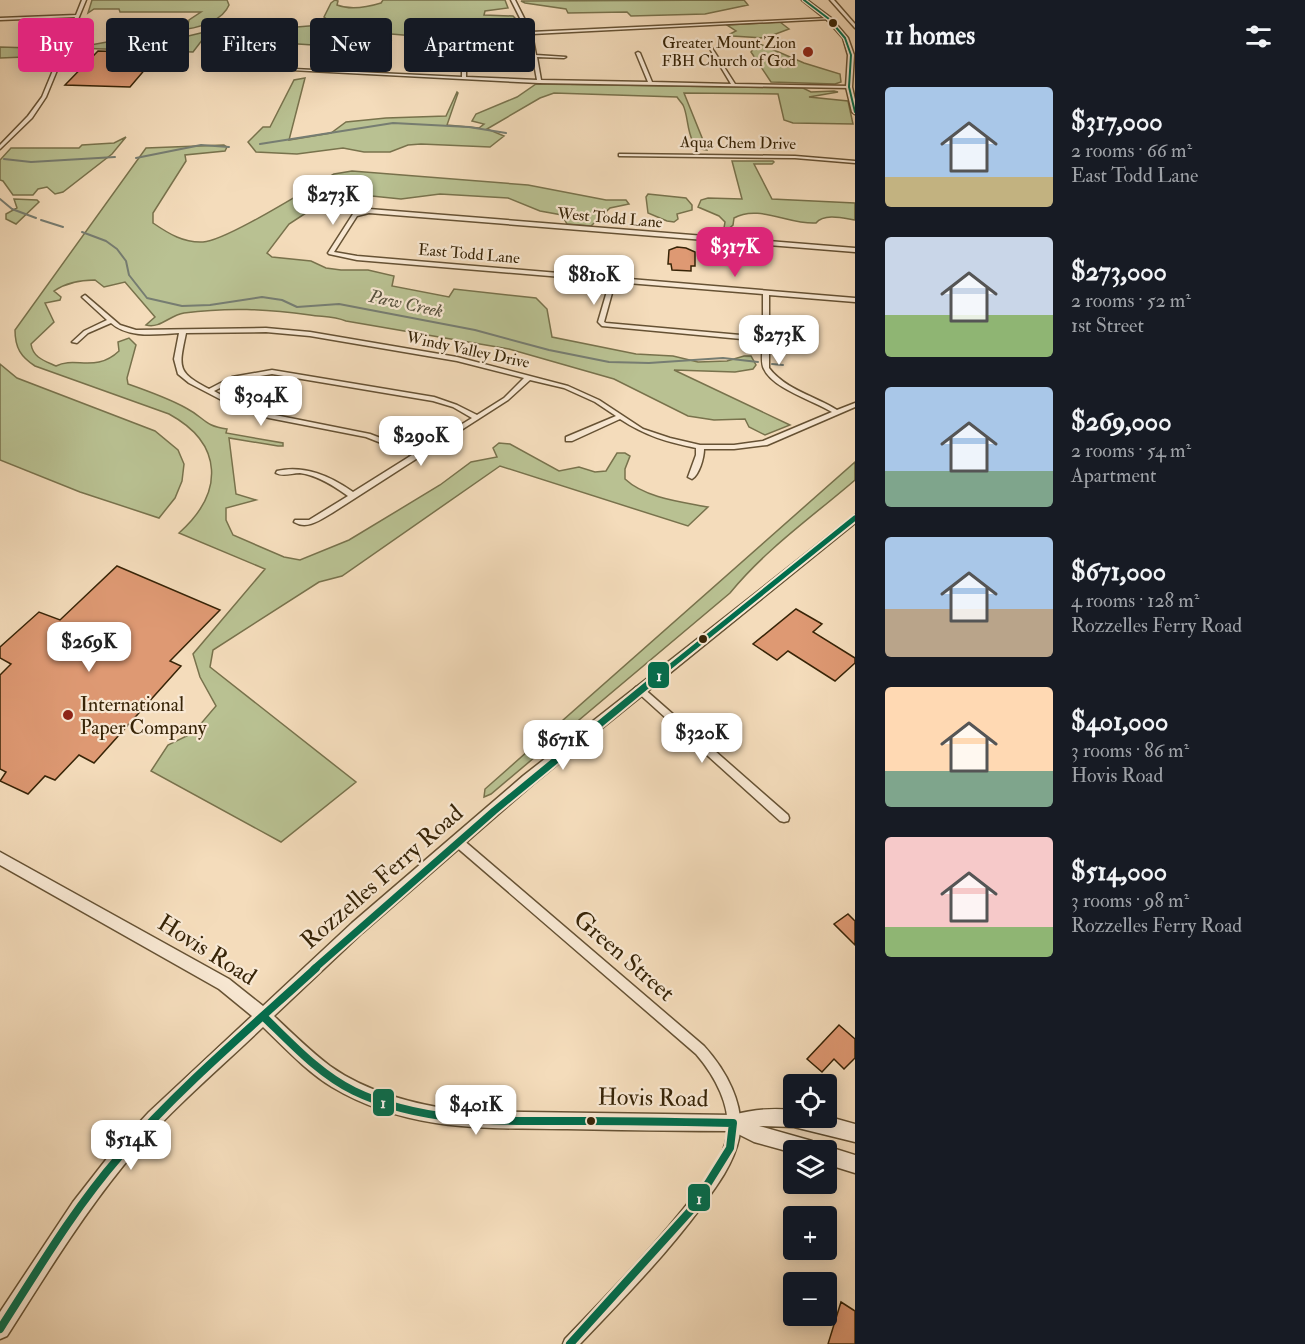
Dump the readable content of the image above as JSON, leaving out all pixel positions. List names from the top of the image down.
{
  "streets": {
    "street": [
      "Aqua Chem Drive",
      "West Todd Lane",
      "East Todd Lane",
      "Windy Valley Drive",
      "Rozzelles Ferry Road",
      "Hovis Road",
      "Green Street"
    ]
  },
  "crossings": [
    ["West Todd Lane", "East Todd Lane"],
    ["Rozzelles Ferry Road", "Hovis Road"],
    ["Rozzelles Ferry Road", "Green Street"],
    ["Hovis Road", "Green Street"]
  ],
  "water": ["Paw Creek"],
  "places": ["Greater Mount Zion FBH Church of God", "International Paper Company"],
  "lines": ["transit line 1"],
  "page": {
    "heading": "11 homes",
    "chip": [
      "Buy",
      "Rent",
      "Filters",
      "New",
      "Apartment"
    ],
    "list": [
      {
        "name": "$317,000",
        "note": "2 rooms · 66 m² · East Todd Lane"
      },
      {
        "name": "$273,000",
        "note": "2 rooms · 52 m² · 1st Street"
      },
      {
        "name": "$269,000",
        "note": "2 rooms · 54 m² · Apartment"
      },
      {
        "name": "$671,000",
        "note": "4 rooms · 128 m² · Rozzelles Ferry Road"
      },
      {
        "name": "$401,000",
        "note": "3 rooms · 86 m² · Hovis Road"
      },
      {
        "name": "$514,000",
        "note": "3 rooms · 98 m² · Rozzelles Ferry Road"
      }
    ],
    "price": [
      "$273K",
      "$317K",
      "$810K",
      "$273K",
      "$304K",
      "$290K",
      "$269K",
      "$320K",
      "$671K",
      "$401K",
      "$514K"
    ],
    "map_buttons": ["+", "−"]
  }
}
